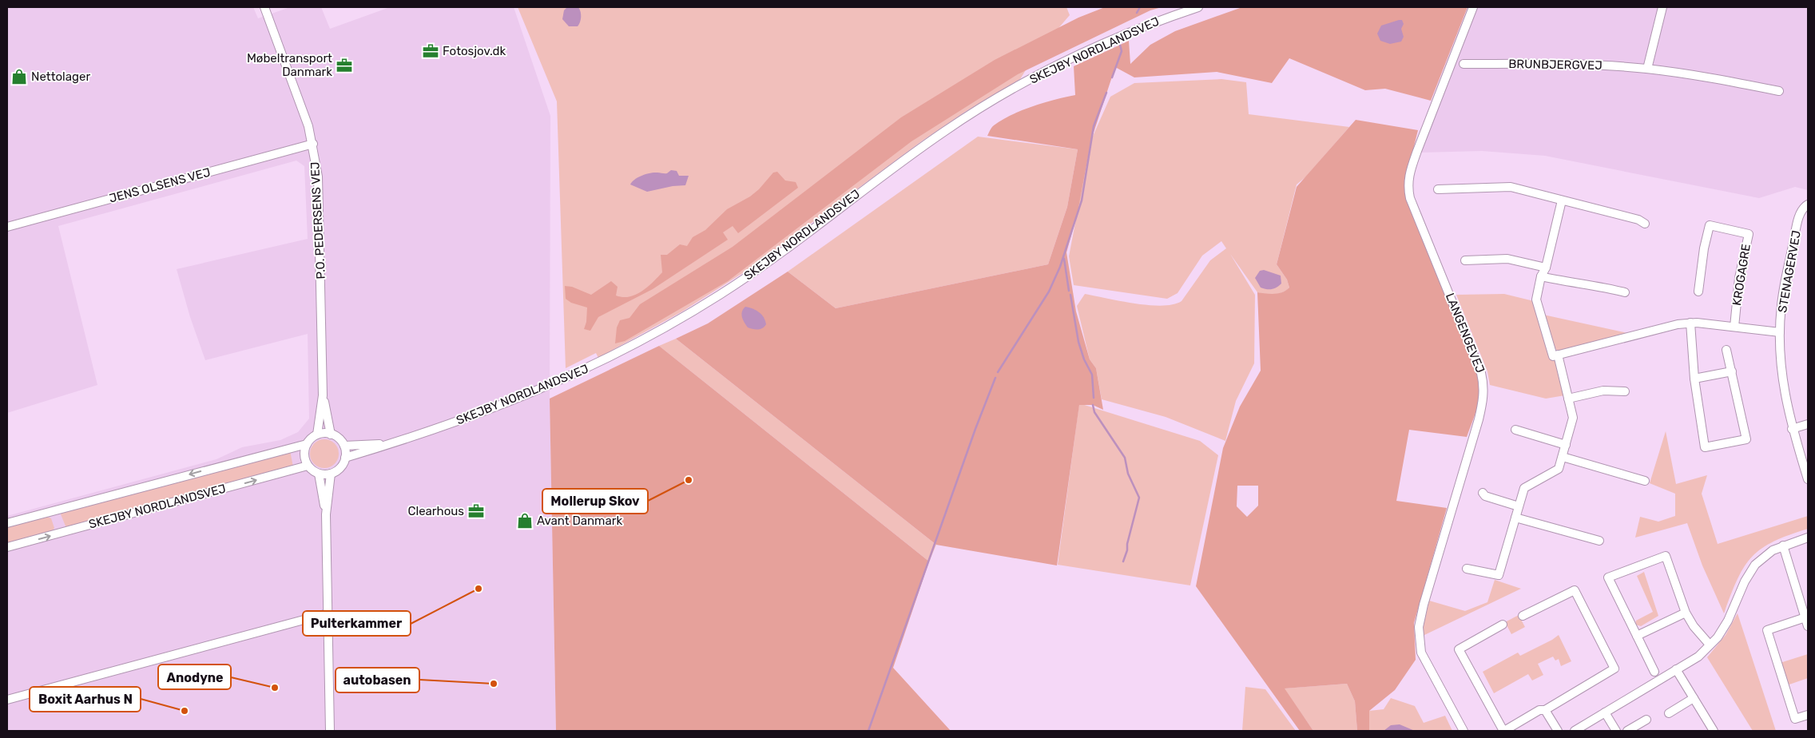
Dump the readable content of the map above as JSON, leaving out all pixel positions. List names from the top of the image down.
{
  "streets": {
    "street": [
      "SKEJBY NORDLANDSVEJ",
      "BRUNBJERGVEJ",
      "JENS OLSENS VEJ",
      "P.O. PEDERSENS VEJ",
      "STENAGERVEJ",
      "KROGAGRE",
      "LANGENGEVEJ"
    ]
  },
  "crossings": [
    ["SKEJBY NORDLANDSVEJ", "P.O. PEDERSENS VEJ"],
    ["JENS OLSENS VEJ", "P.O. PEDERSENS VEJ"]
  ],
  "places": {
    "office": ["Fotosjov.dk", "Møbeltransport Danmark", "Clearhous"],
    "shop": ["Nettolager", "Avant Danmark"],
    "other": [
      "Mollerup Skov",
      "Pulterkammer",
      "autobasen",
      "Anodyne",
      "Boxit Aarhus N"
    ]
  }
}
